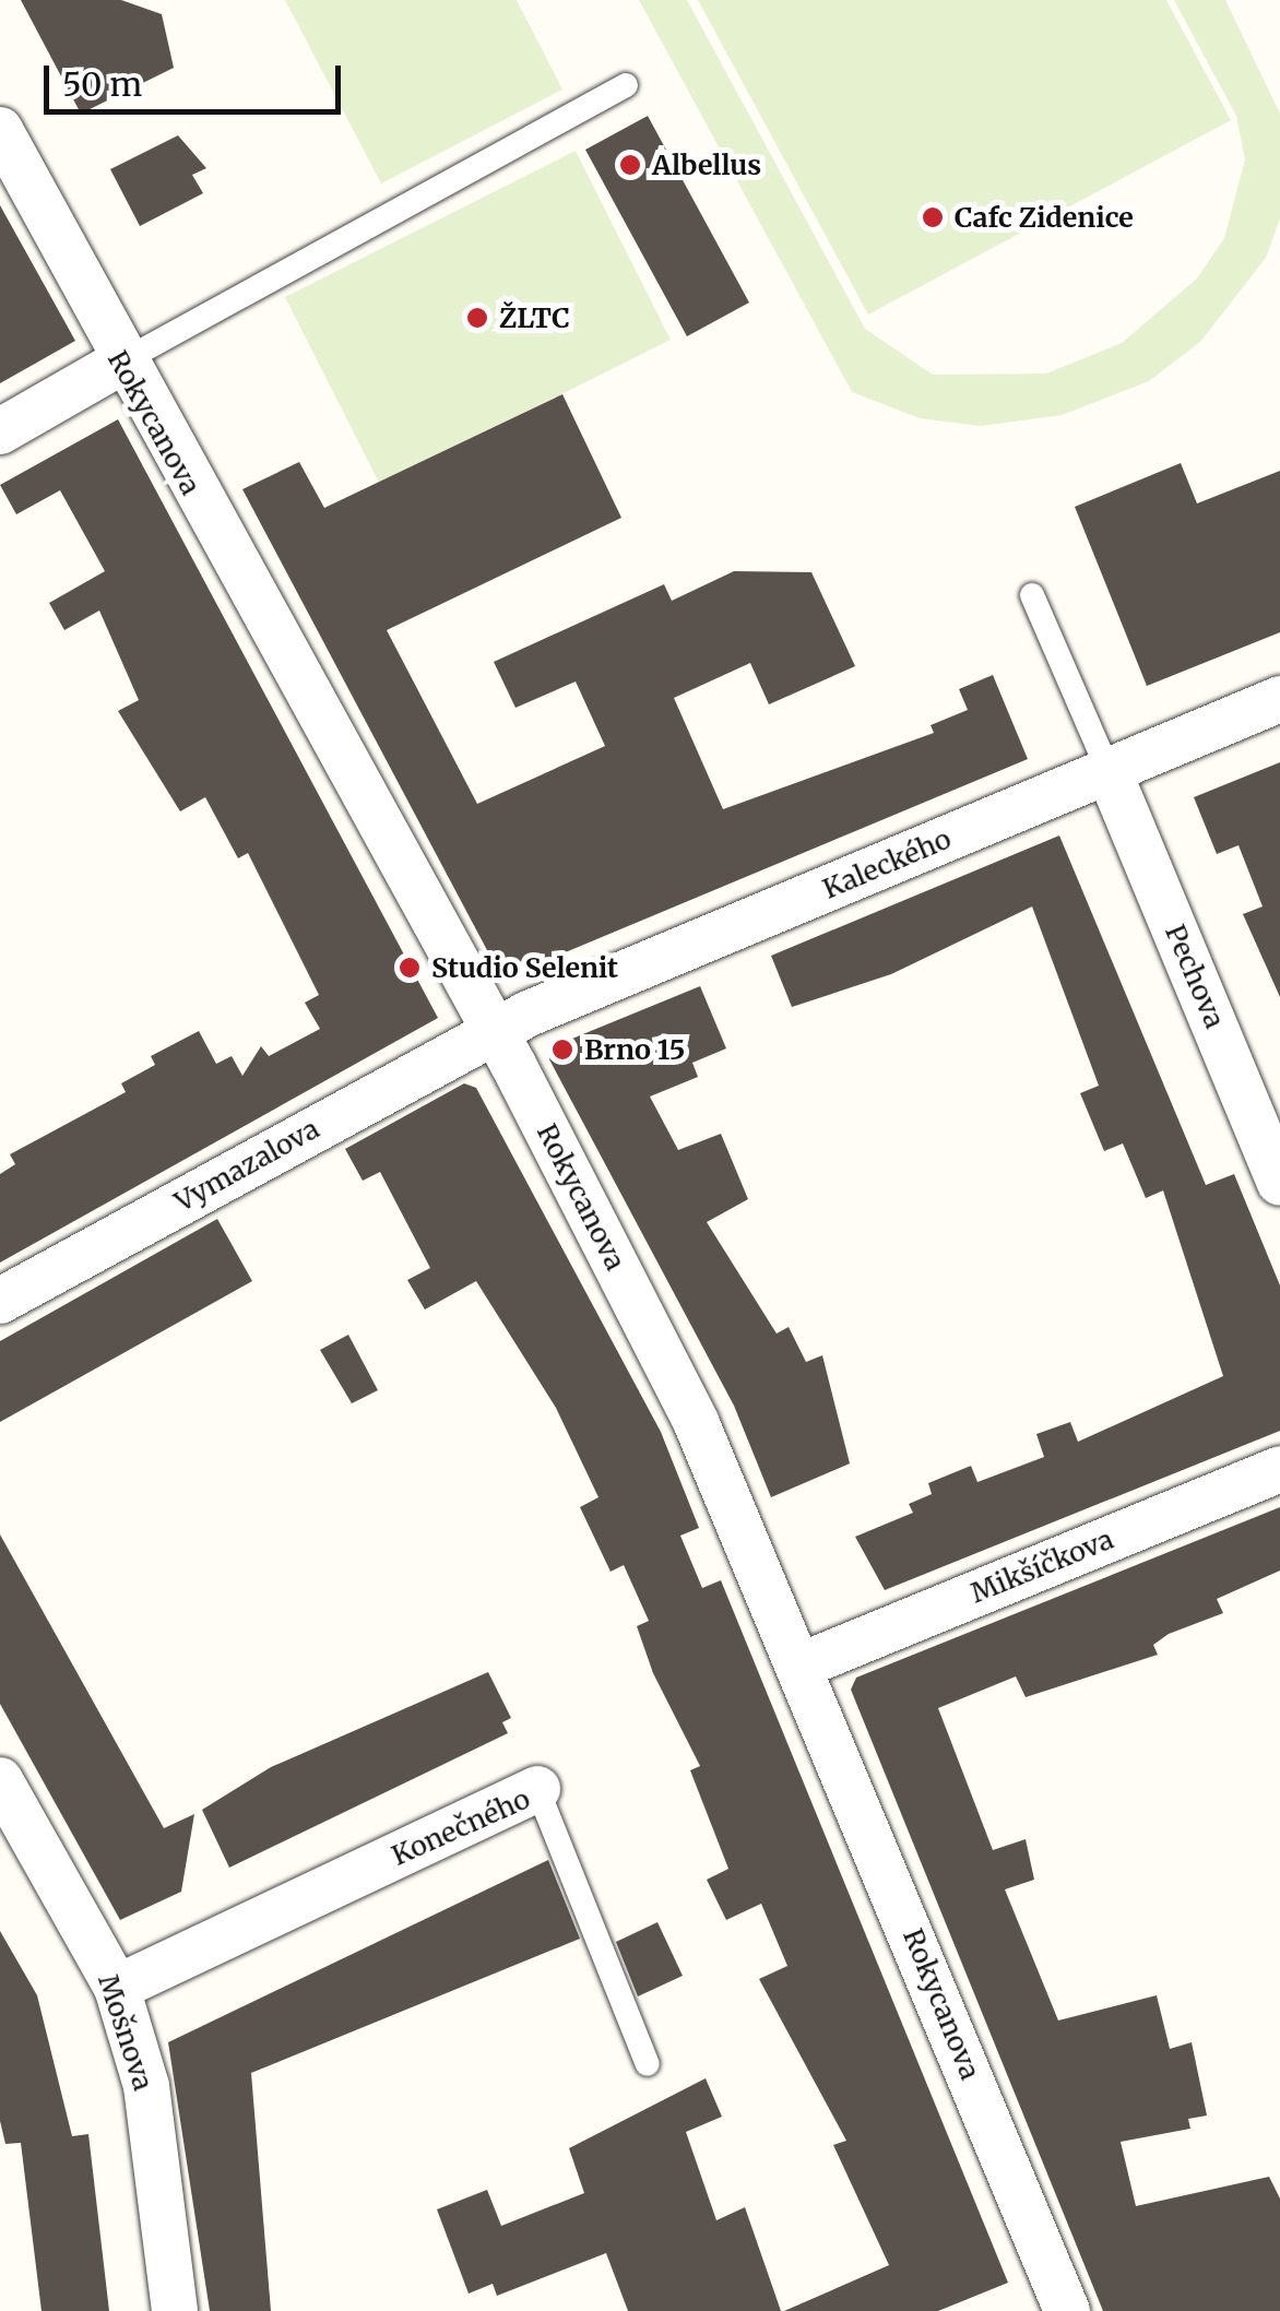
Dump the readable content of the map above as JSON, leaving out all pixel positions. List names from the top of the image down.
{
  "streets": {
    "street": [
      "Rokycanova",
      "Kaleckého",
      "Pechova",
      "Vymazalova",
      "Mikšíčkova",
      "Konečného",
      "Mošnova"
    ]
  },
  "crossings": [
    ["Rokycanova", "Kaleckého"],
    ["Rokycanova", "Vymazalova"],
    ["Rokycanova", "Mikšíčkova"],
    ["Kaleckého", "Pechova"],
    ["Kaleckého", "Vymazalova"],
    ["Konečného", "Mošnova"]
  ],
  "places": [
    "Albellus",
    "Cafc Zidenice",
    "ŽLTC",
    "Studio Selenit",
    "Brno 15"
  ],
  "scale_bar": "50 m"
}
